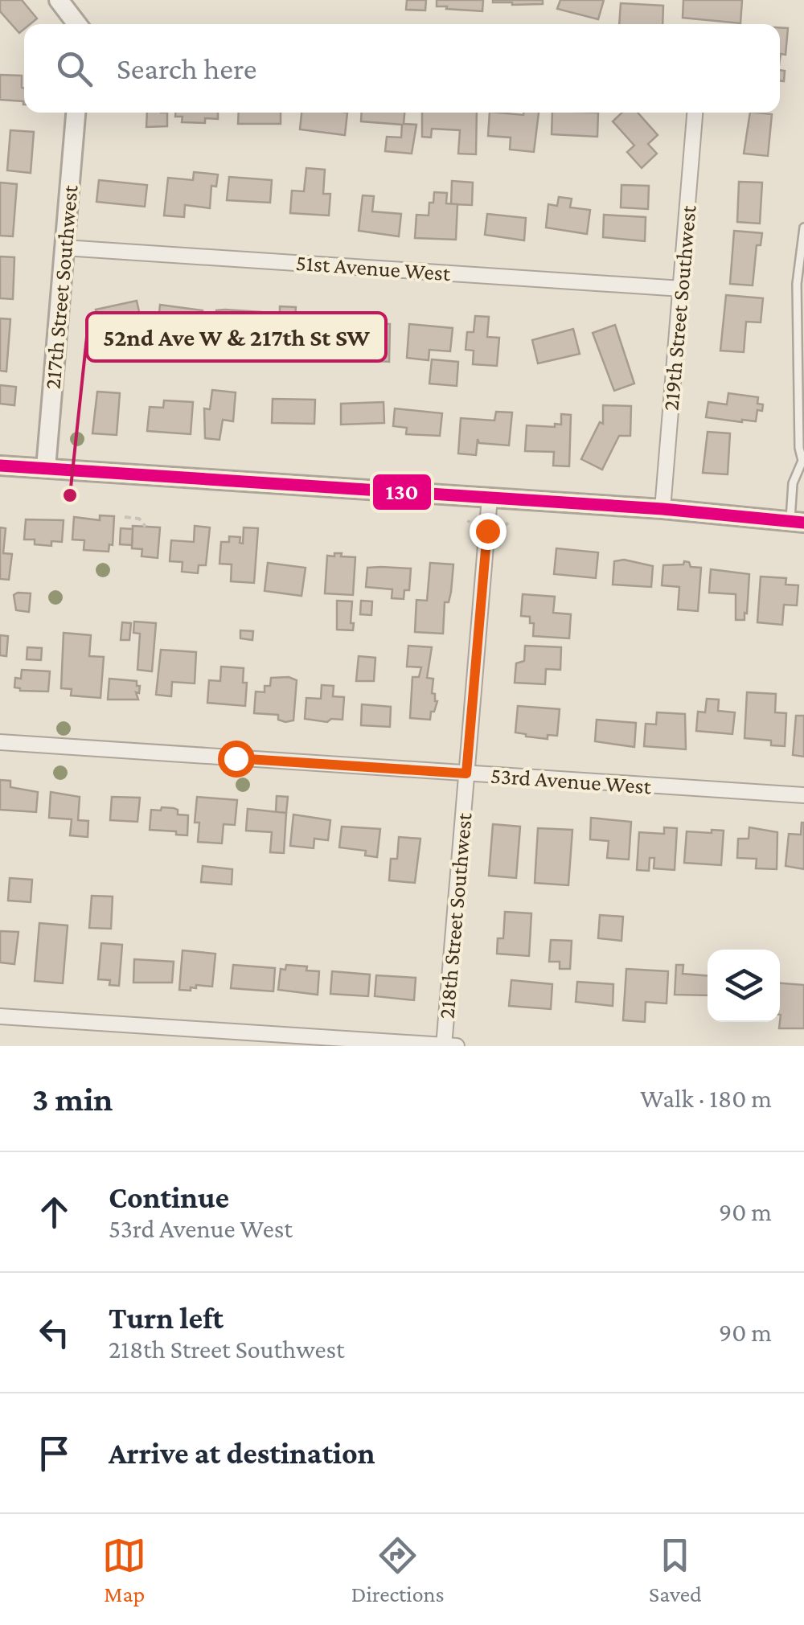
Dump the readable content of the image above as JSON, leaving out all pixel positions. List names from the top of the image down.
{
  "streets": {
    "street": [
      "51st Avenue West",
      "217th Street Southwest",
      "219th Street Southwest",
      "53rd Avenue West",
      "218th Street Southwest"
    ]
  },
  "crossings": [
    ["51st Avenue West", "217th Street Southwest"],
    ["51st Avenue West", "219th Street Southwest"],
    ["53rd Avenue West", "218th Street Southwest"]
  ],
  "places": ["52nd Ave W & 217th St SW"],
  "lines": ["transit line 130"],
  "page": {
    "search": "Search here",
    "heading": ["3 min", "Walk · 180 m"],
    "list": [
      ["Continue", "53rd Avenue West", "90 m"],
      ["Turn left", "218th Street Southwest", "90 m"],
      "Arrive at destination"
    ],
    "nav": ["Map", "Directions", "Saved"]
  }
}
